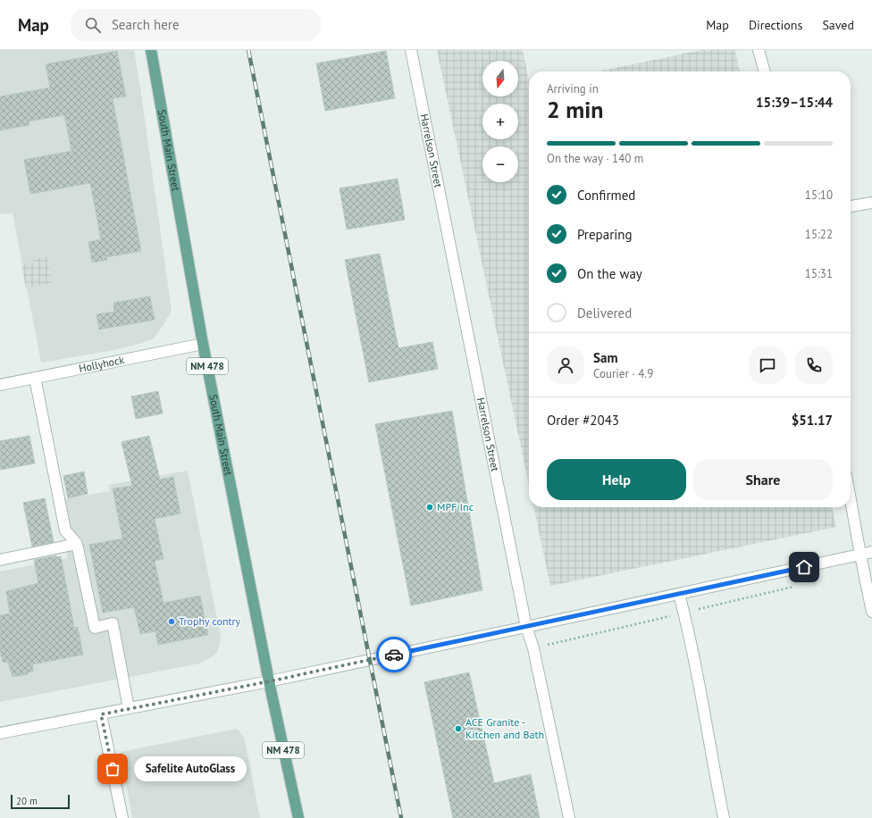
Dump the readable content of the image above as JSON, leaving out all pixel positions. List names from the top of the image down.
{
  "streets": {
    "main road": ["South Main Street", "NM 478"],
    "street": ["Harrelson Street", "Hollyhock"]
  },
  "crossings": [
    ["South Main Street", "Hollyhock"]
  ],
  "places": [
    "MPF Inc",
    "Trophy contry",
    "ACE Granite - Kitchen and Bath",
    "Safelite AutoGlass"
  ],
  "scale_bar": "20 m",
  "north": "bottom",
  "page": {
    "header": "Map",
    "search": "Search here",
    "nav": ["Map", "Directions", "Saved"],
    "map_buttons": ["+", "−"],
    "heading": ["2 min", "Arriving in", "15:39–15:44"],
    "panel": [
      "Sam",
      "Courier · 4.9",
      "Order #2043",
      "$51.17"
    ],
    "bar": "On the way · 140 m",
    "list": [
      ["Confirmed", "15:10"],
      ["Preparing", "15:22"],
      ["On the way", "15:31"],
      "Delivered"
    ],
    "buttons": ["Help", "Share"],
    "bubble": "Safelite AutoGlass",
    "scale": "20 m"
  }
}
